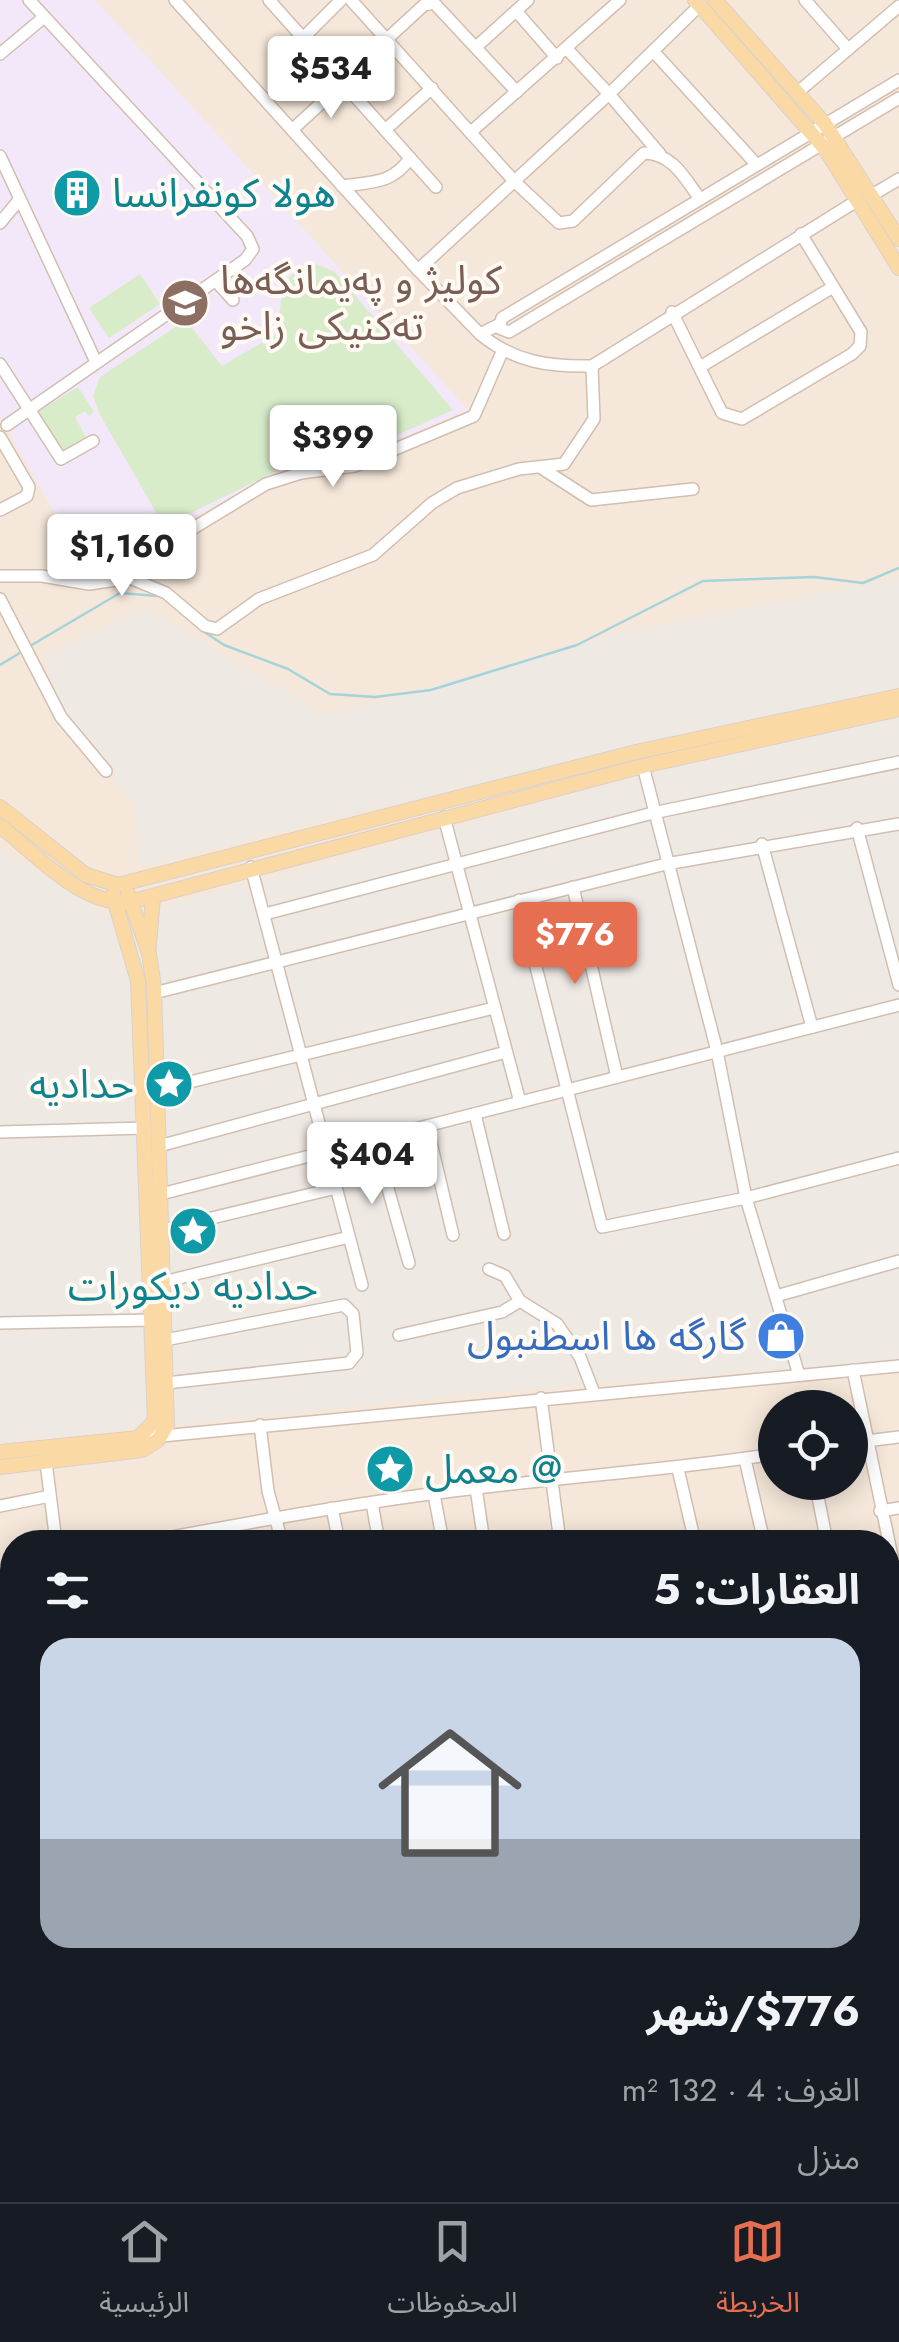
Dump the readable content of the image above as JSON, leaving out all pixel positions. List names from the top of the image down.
{
  "places": {
    "building": ["هولا كونفرانسا"],
    "school or university": ["كوليژ و په‌يمانگه‌ها ته‌كنيكى زاخو"],
    "place": ["حداديه", "حداديه ديكورات", "معمل @"],
    "shop": ["گارگه ها اسطنبول"]
  },
  "page": {
    "price": [
      "$534",
      "$399",
      "$1,160",
      "$776",
      "$404"
    ],
    "heading": "العقارات: 5",
    "list": [
      {
        "name": "$776/شهر",
        "note": "الغرف: 4 · 132 m² · منزل"
      }
    ],
    "tabs": ["الخريطة", "المحفوظات", "الرئيسية"]
  }
}
